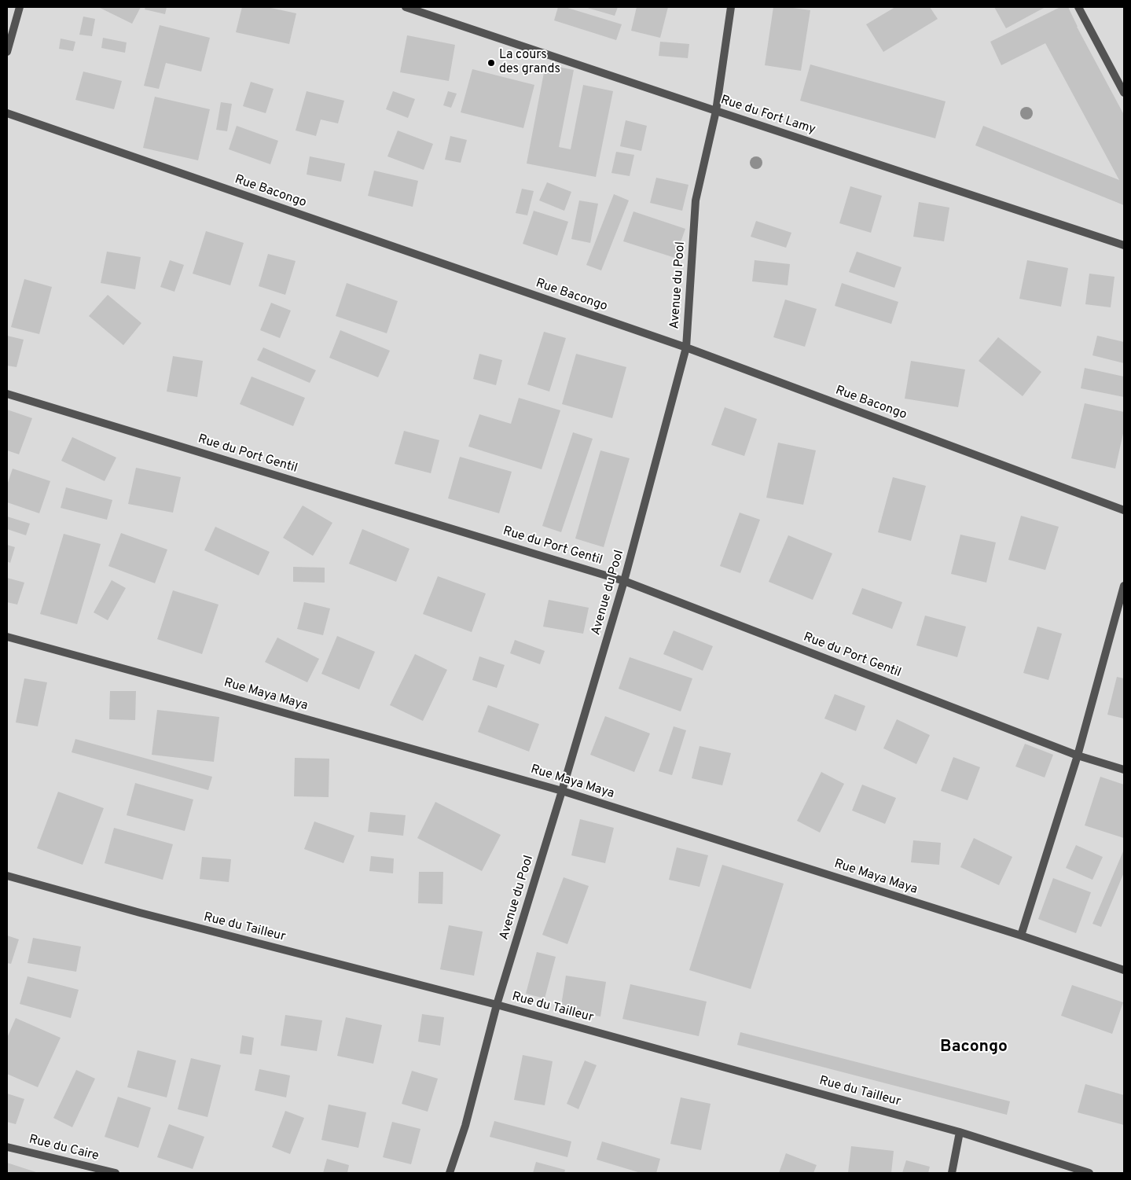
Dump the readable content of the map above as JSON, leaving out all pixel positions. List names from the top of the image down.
{
  "streets": {
    "street": [
      "Rue du Fort Lamy",
      "Rue Bacongo",
      "Avenue du Pool",
      "Rue du Port Gentil",
      "Rue Maya Maya",
      "Rue du Tailleur",
      "Rue du Caire"
    ]
  },
  "crossings": [
    ["Rue du Fort Lamy", "Avenue du Pool"],
    ["Rue Bacongo", "Avenue du Pool"],
    ["Avenue du Pool", "Rue du Port Gentil"],
    ["Avenue du Pool", "Rue Maya Maya"],
    ["Avenue du Pool", "Rue du Tailleur"]
  ],
  "districts": ["Bacongo"],
  "places": ["La cours des grands"]
}
